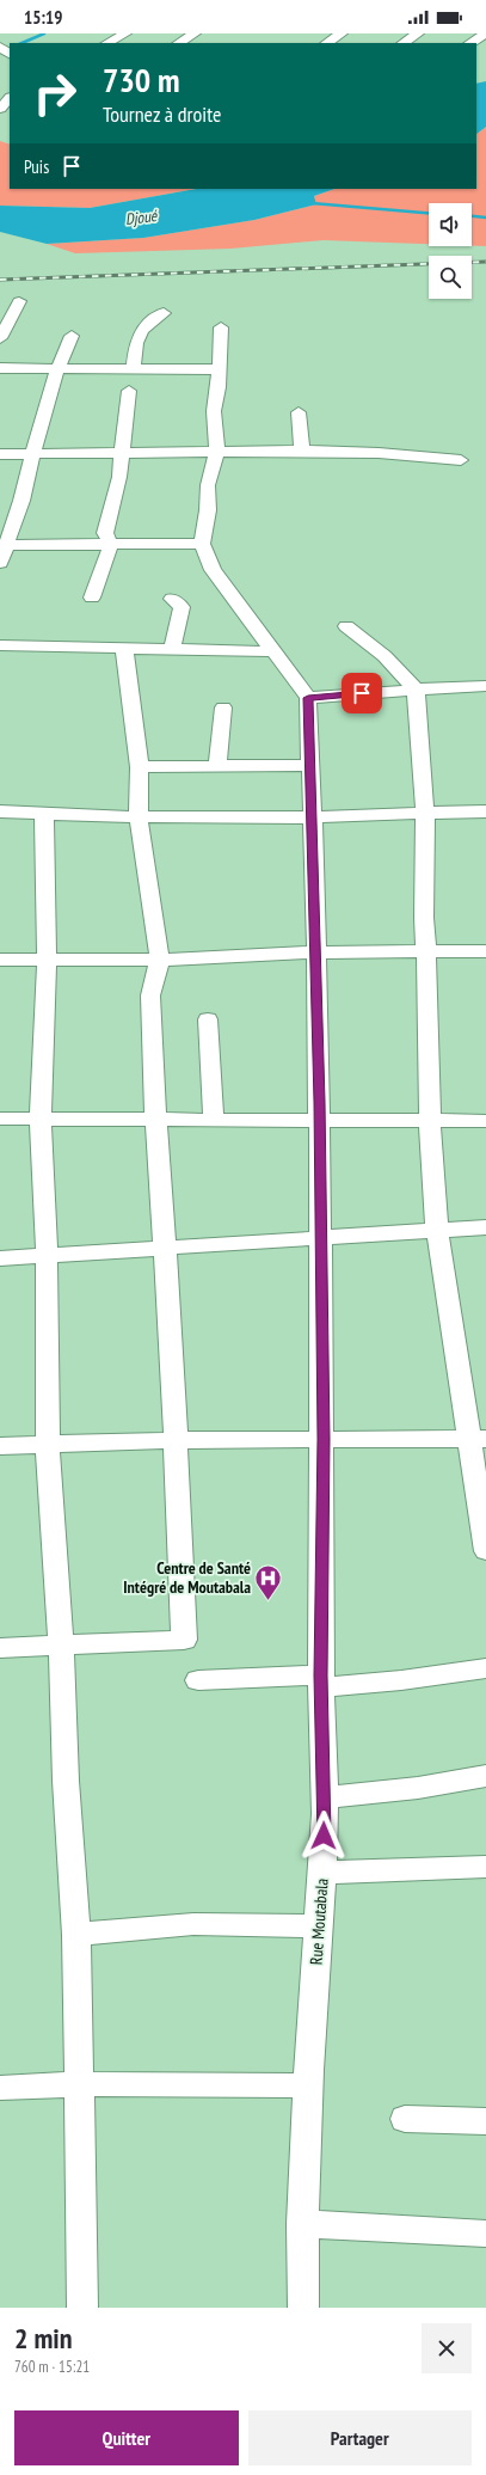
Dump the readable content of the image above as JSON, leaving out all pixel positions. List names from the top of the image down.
{
  "streets": {
    "street": ["Rue Moutabala"]
  },
  "water": ["Djoué"],
  "places": {
    "hospital": ["Centre de Santé Intégré de Moutabala"]
  },
  "page": {
    "status": "15:19",
    "turn": ["730 m", "Tournez à droite"],
    "then": "Puis",
    "heading": ["2 min", "760 m · 15:21"],
    "buttons": ["Quitter", "Partager"]
  }
}
